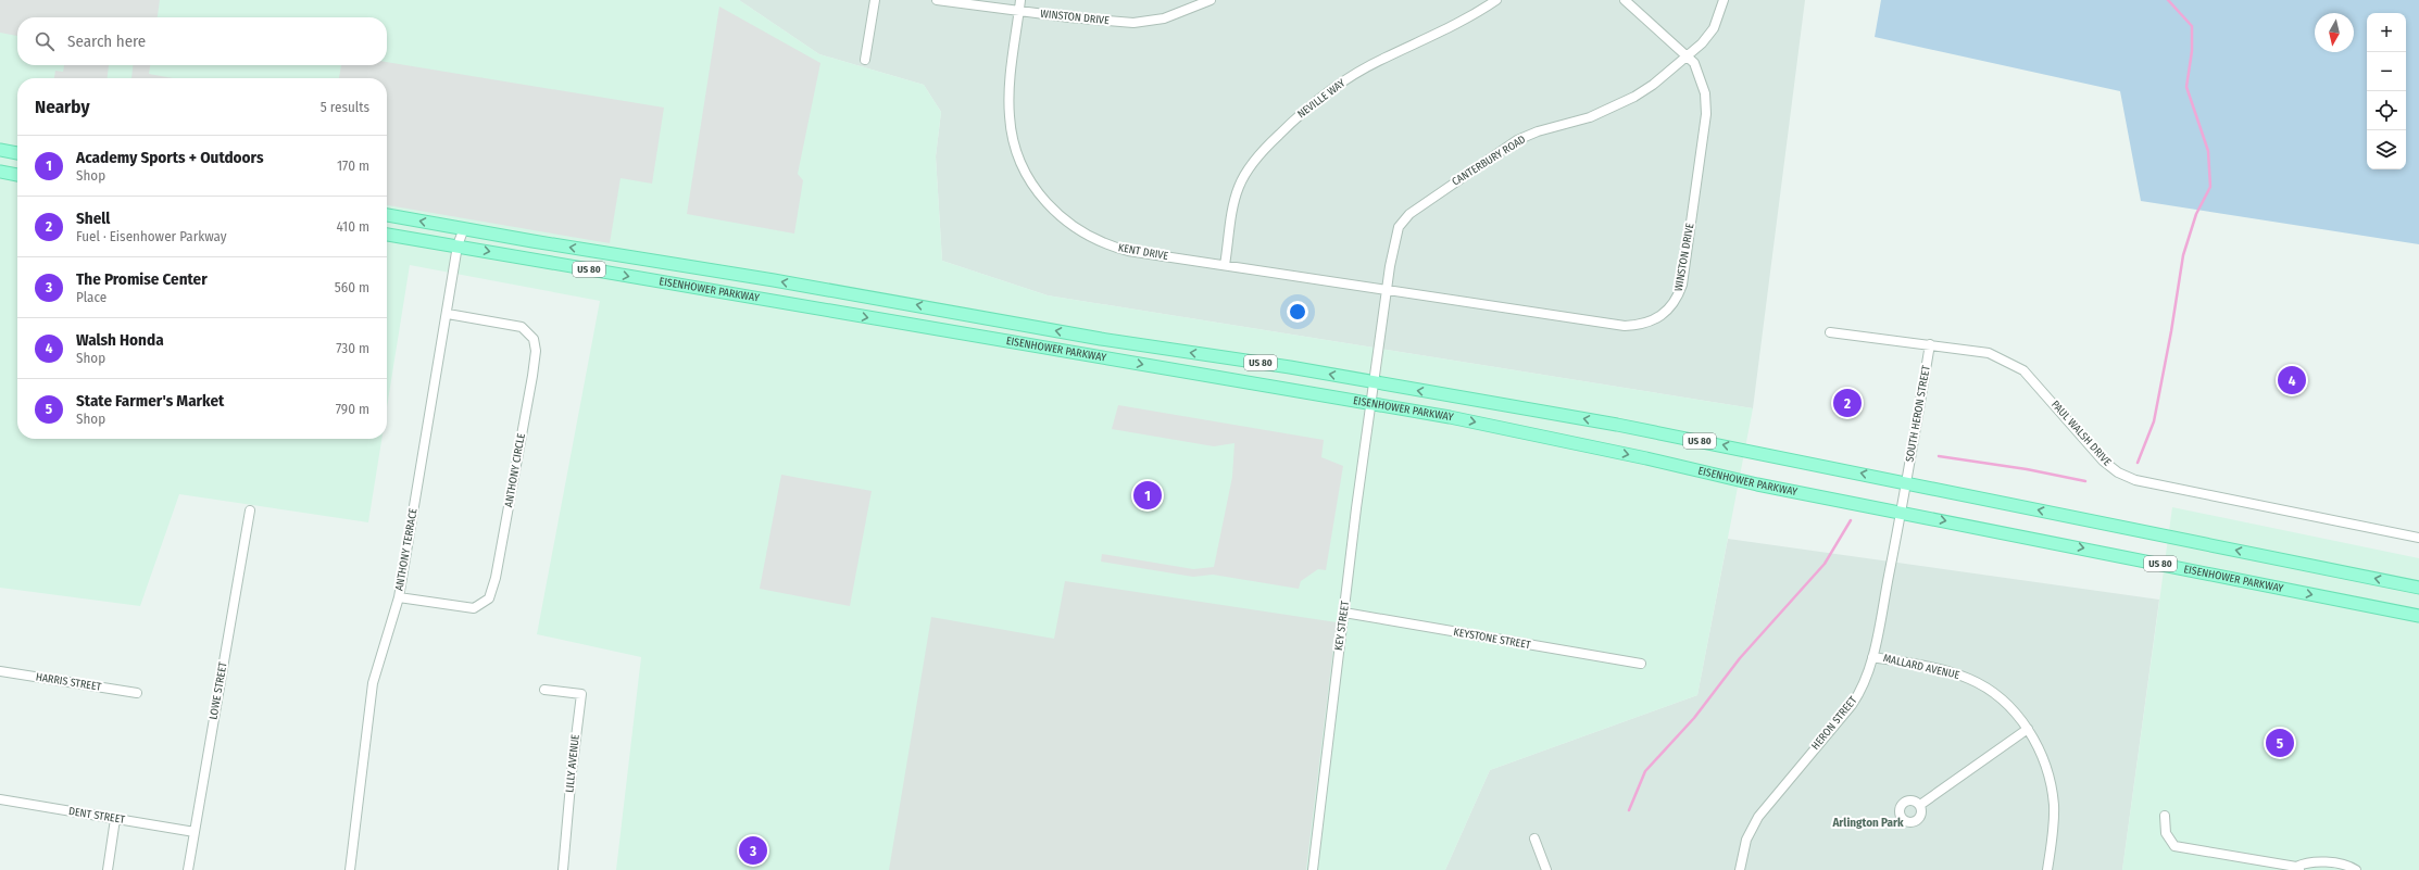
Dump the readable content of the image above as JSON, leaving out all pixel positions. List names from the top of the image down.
{
  "streets": {
    "main road": ["US 80", "EISENHOWER PARKWAY"],
    "street": [
      "WINSTON DRIVE",
      "NEVILLE WAY",
      "CANTERBURY ROAD",
      "KENT DRIVE",
      "SOUTH HERON STREET",
      "PAUL WALSH DRIVE",
      "ANTHONY CIRCLE",
      "ANTHONY TERRACE",
      "KEY STREET",
      "KEYSTONE STREET",
      "MALLARD AVENUE",
      "HARRIS STREET",
      "LOWE STREET",
      "HERON STREET",
      "LILLY AVENUE",
      "DENT STREET"
    ]
  },
  "crossings": [
    ["WINSTON DRIVE", "CANTERBURY ROAD"],
    ["WINSTON DRIVE", "KENT DRIVE"],
    ["NEVILLE WAY", "KENT DRIVE"],
    ["CANTERBURY ROAD", "KENT DRIVE"],
    ["CANTERBURY ROAD", "EISENHOWER PARKWAY"],
    ["CANTERBURY ROAD", "KEY STREET"],
    ["EISENHOWER PARKWAY", "SOUTH HERON STREET"],
    ["EISENHOWER PARKWAY", "ANTHONY TERRACE"],
    ["EISENHOWER PARKWAY", "KEY STREET"],
    ["EISENHOWER PARKWAY", "HERON STREET"],
    ["SOUTH HERON STREET", "PAUL WALSH DRIVE"],
    ["SOUTH HERON STREET", "HERON STREET"],
    ["ANTHONY CIRCLE", "ANTHONY TERRACE"],
    ["KEY STREET", "KEYSTONE STREET"],
    ["MALLARD AVENUE", "HERON STREET"],
    ["LOWE STREET", "DENT STREET"]
  ],
  "districts": ["Arlington Park"],
  "north": "bottom",
  "page": {
    "map_buttons": ["+", "−"],
    "search": "Search here",
    "heading": ["Nearby", "5 results"],
    "list": [
      {
        "mark": "1",
        "name": "Academy Sports + Outdoors",
        "note": "Shop",
        "value": "170 m"
      },
      {
        "mark": "2",
        "name": "Shell",
        "note": "Fuel · Eisenhower Parkway",
        "value": "410 m"
      },
      {
        "mark": "3",
        "name": "The Promise Center",
        "note": "Place",
        "value": "560 m"
      },
      {
        "mark": "4",
        "name": "Walsh Honda",
        "note": "Shop",
        "value": "730 m"
      },
      {
        "mark": "5",
        "name": "State Farmer's Market",
        "note": "Shop",
        "value": "790 m"
      }
    ],
    "pins": [
      "4",
      "2",
      "1",
      "5",
      "3"
    ]
  }
}
